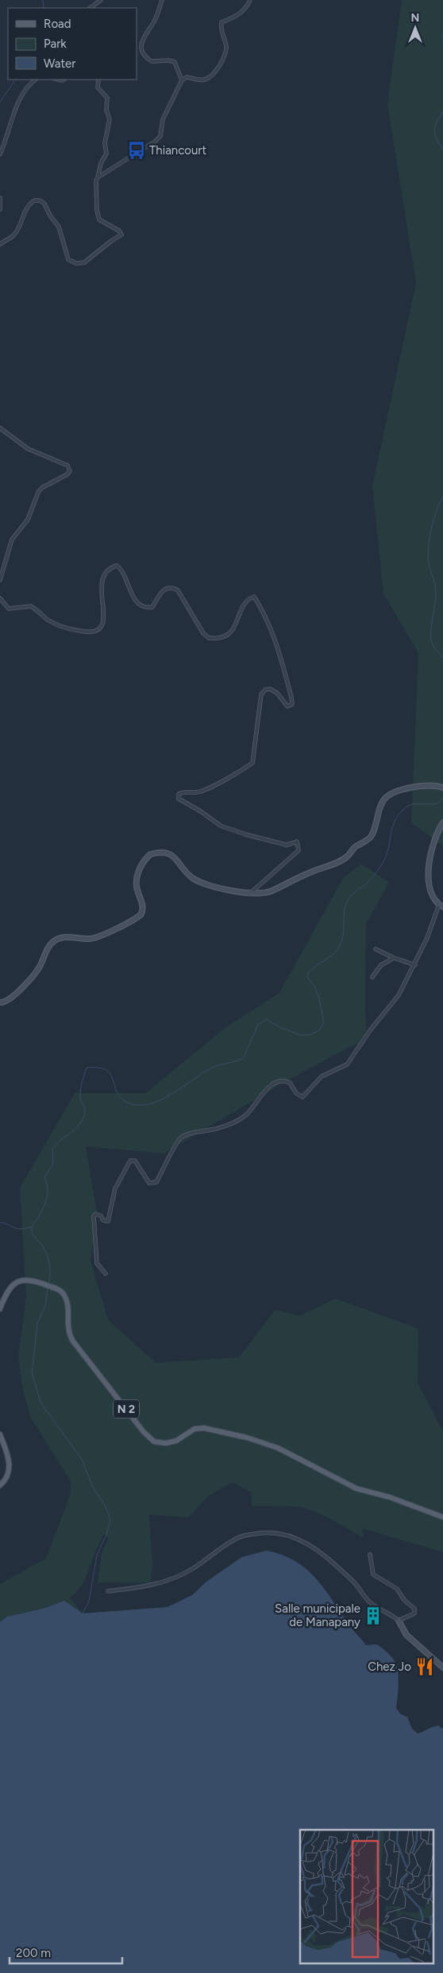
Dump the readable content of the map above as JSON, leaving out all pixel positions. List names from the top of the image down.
{
  "streets": {
    "main road": ["N 2"]
  },
  "places": {
    "bus stop": ["Thiancourt"],
    "building": ["Salle municipale de Manapany"],
    "restaurant": ["Chez Jo"]
  },
  "legend": ["Road", "Park", "Water"],
  "scale_bar": "200 m",
  "north": "top"
}
